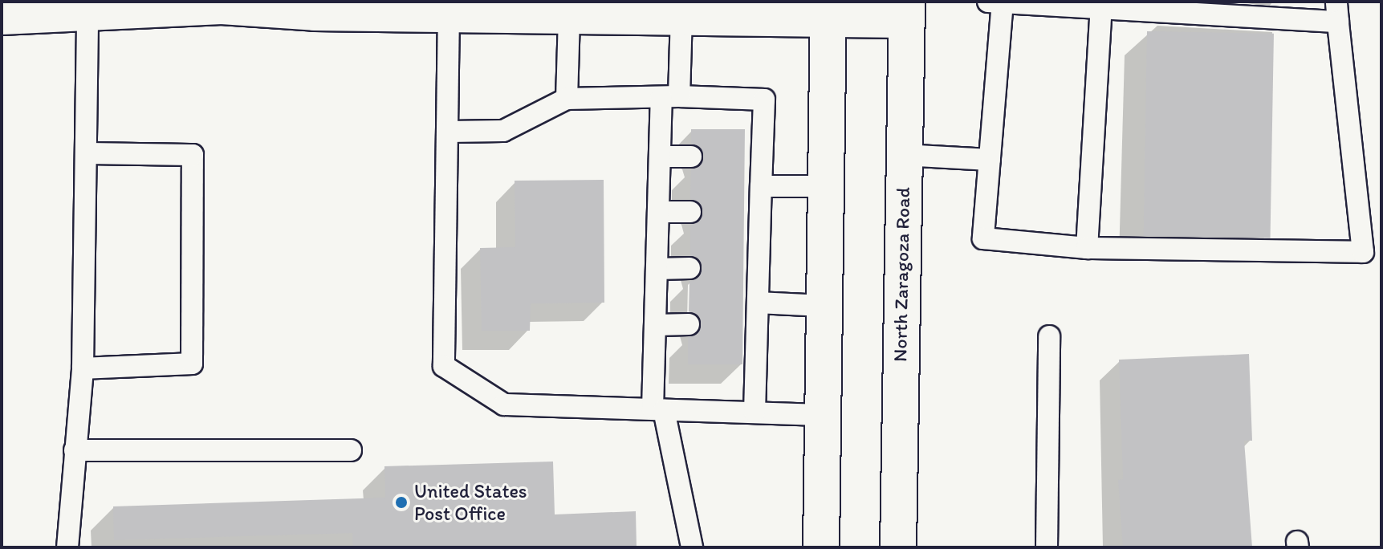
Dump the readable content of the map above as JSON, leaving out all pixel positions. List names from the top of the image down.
{
  "streets": {
    "main road": ["North Zaragoza Road"]
  },
  "places": ["United States Post Office"]
}
